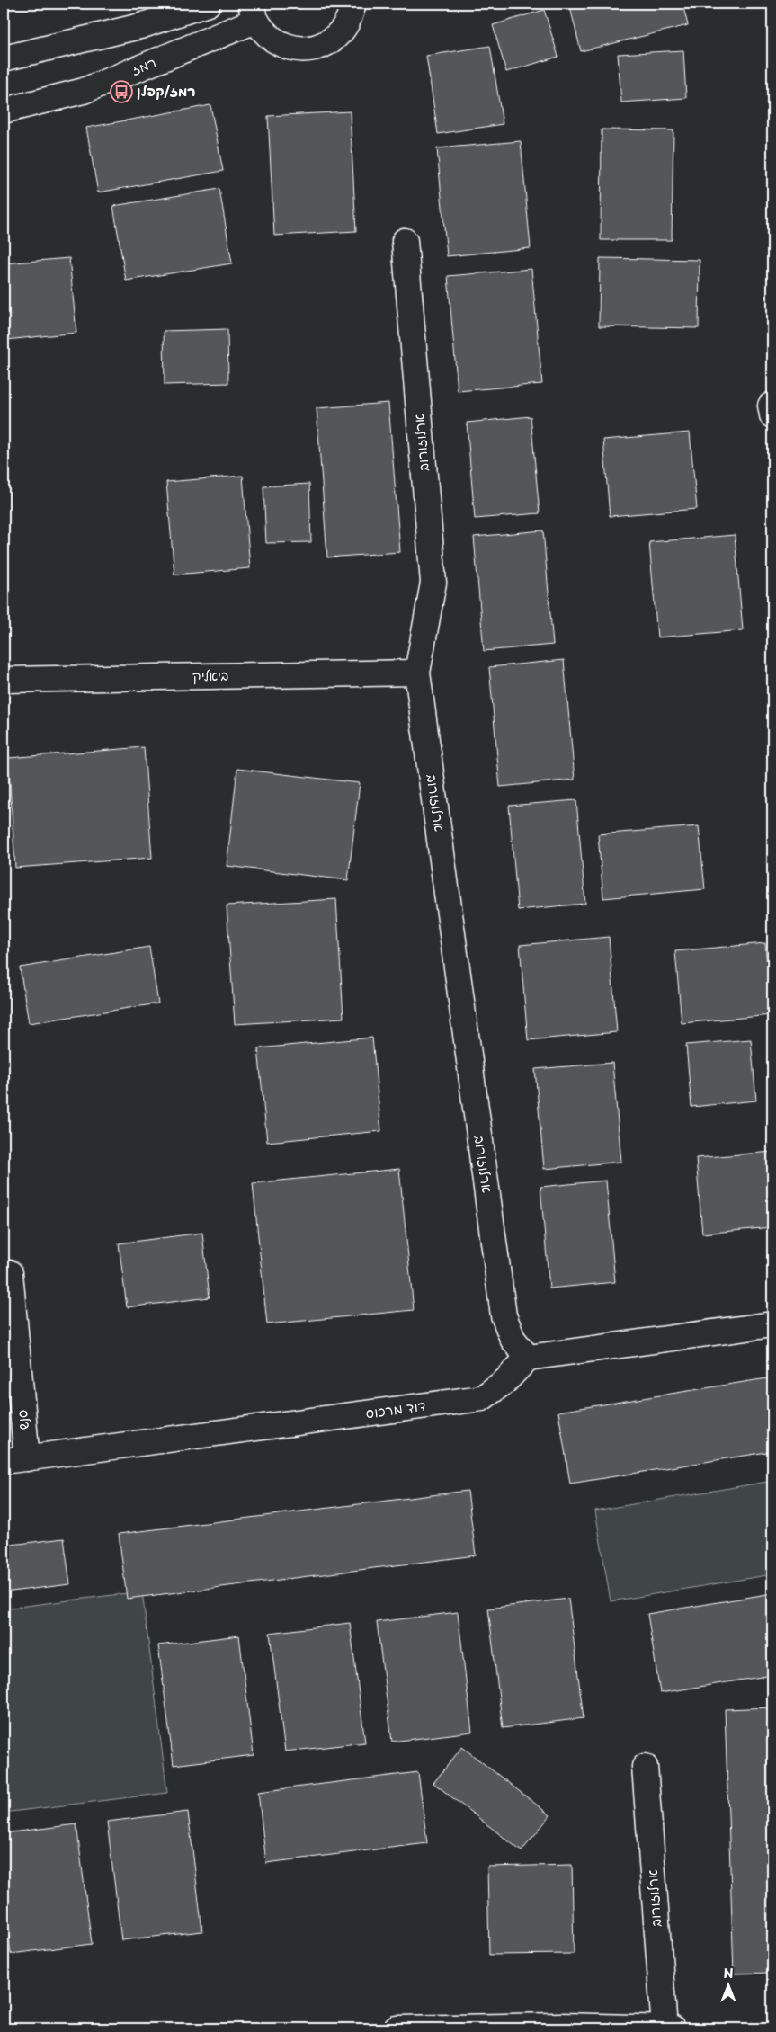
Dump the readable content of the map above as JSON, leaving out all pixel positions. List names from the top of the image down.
{
  "streets": {
    "street": [
      "רמז",
      "ארלוזורוב",
      "ביאליק",
      "דוד מרכוס",
      "סנש"
    ]
  },
  "crossings": [
    ["ארלוזורוב", "ביאליק"],
    ["ארלוזורוב", "דוד מרכוס"],
    ["דוד מרכוס", "סנש"]
  ],
  "places": {
    "bus stop": ["רמז/קפלן"]
  },
  "north": "top"
}
